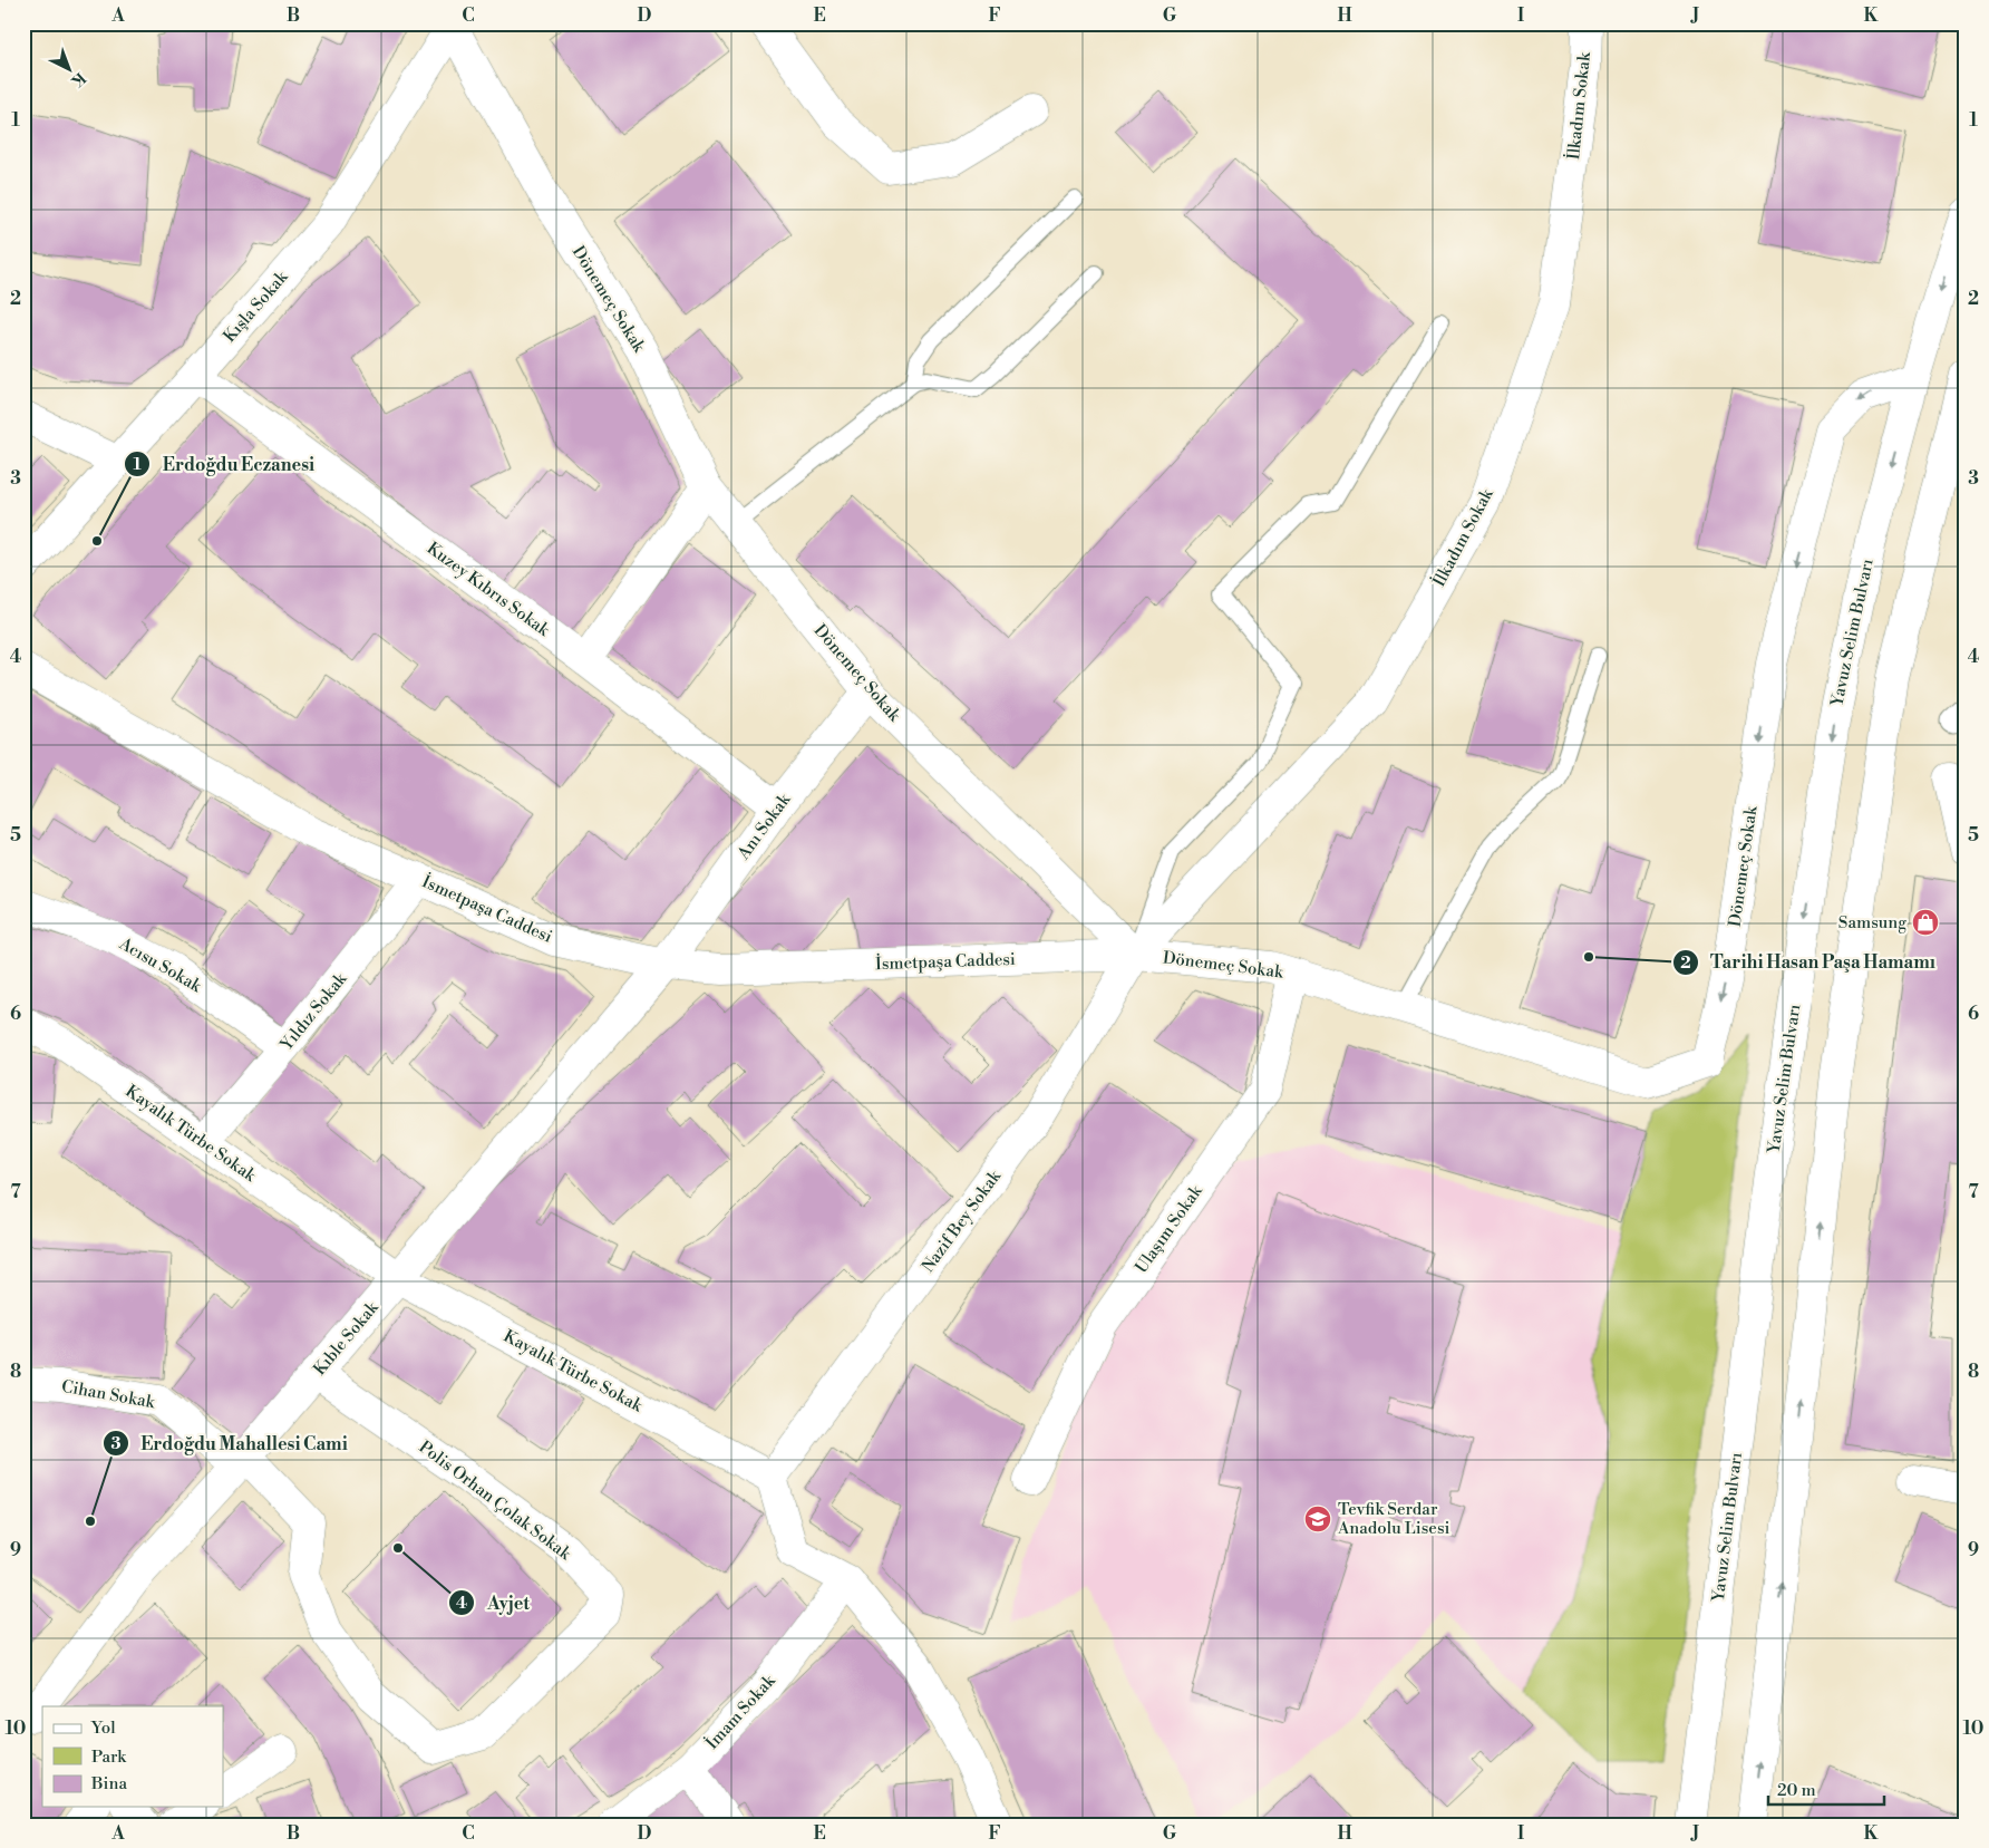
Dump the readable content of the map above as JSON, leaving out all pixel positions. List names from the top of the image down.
{
  "streets": {
    "street": [
      "İlkadım Sokak",
      "Dönemeç Sokak",
      "Kışla Sokak",
      "Kuzey Kıbrıs Sokak",
      "Yavuz Selim Bulvarı",
      "Anı Sokak",
      "İsmetpaşa Caddesi",
      "Acısu Sokak",
      "Yıldız Sokak",
      "Kayalık Türbe Sokak",
      "Nazif Bey Sokak",
      "Ulaşım Sokak",
      "Kıble Sokak",
      "Cihan Sokak",
      "Polis Orhan Çolak Sokak",
      "İmam Sokak"
    ]
  },
  "crossings": [
    ["İlkadım Sokak", "Dönemeç Sokak"],
    ["İlkadım Sokak", "İsmetpaşa Caddesi"],
    ["İlkadım Sokak", "Nazif Bey Sokak"],
    ["Dönemeç Sokak", "Kışla Sokak"],
    ["Dönemeç Sokak", "Yavuz Selim Bulvarı"],
    ["Dönemeç Sokak", "Anı Sokak"],
    ["Dönemeç Sokak", "İsmetpaşa Caddesi"],
    ["Dönemeç Sokak", "Nazif Bey Sokak"],
    ["Dönemeç Sokak", "Ulaşım Sokak"],
    ["Kışla Sokak", "Kuzey Kıbrıs Sokak"],
    ["Kuzey Kıbrıs Sokak", "Anı Sokak"],
    ["Anı Sokak", "İsmetpaşa Caddesi"],
    ["Anı Sokak", "Kıble Sokak"],
    ["İsmetpaşa Caddesi", "Yıldız Sokak"],
    ["İsmetpaşa Caddesi", "Nazif Bey Sokak"],
    ["İsmetpaşa Caddesi", "Kıble Sokak"],
    ["Acısu Sokak", "Yıldız Sokak"],
    ["Yıldız Sokak", "Kayalık Türbe Sokak"],
    ["Kayalık Türbe Sokak", "Nazif Bey Sokak"],
    ["Kayalık Türbe Sokak", "Kıble Sokak"],
    ["Kıble Sokak", "Cihan Sokak"],
    ["Kıble Sokak", "Polis Orhan Çolak Sokak"],
    ["Cihan Sokak", "Polis Orhan Çolak Sokak"]
  ],
  "places": {
    "other": [
      "Erdoğdu Eczanesi",
      "Tarihi Hasan Paşa Hamamı",
      "Erdoğdu Mahallesi Cami",
      "Ayjet"
    ],
    "shop": ["Samsung"],
    "school or university": ["Tevfik Serdar Anadolu Lisesi"]
  },
  "legend": ["Yol", "Park", "Bina"],
  "scale_bar": "20 m",
  "north": "bottom right",
  "grid": {
    "columns": [
      "A",
      "B",
      "C",
      "D",
      "E",
      "F",
      "G",
      "H",
      "I",
      "J",
      "K"
    ],
    "rows": [
      "1",
      "2",
      "3",
      "4",
      "5",
      "6",
      "7",
      "8",
      "9",
      "10"
    ]
  }
}
